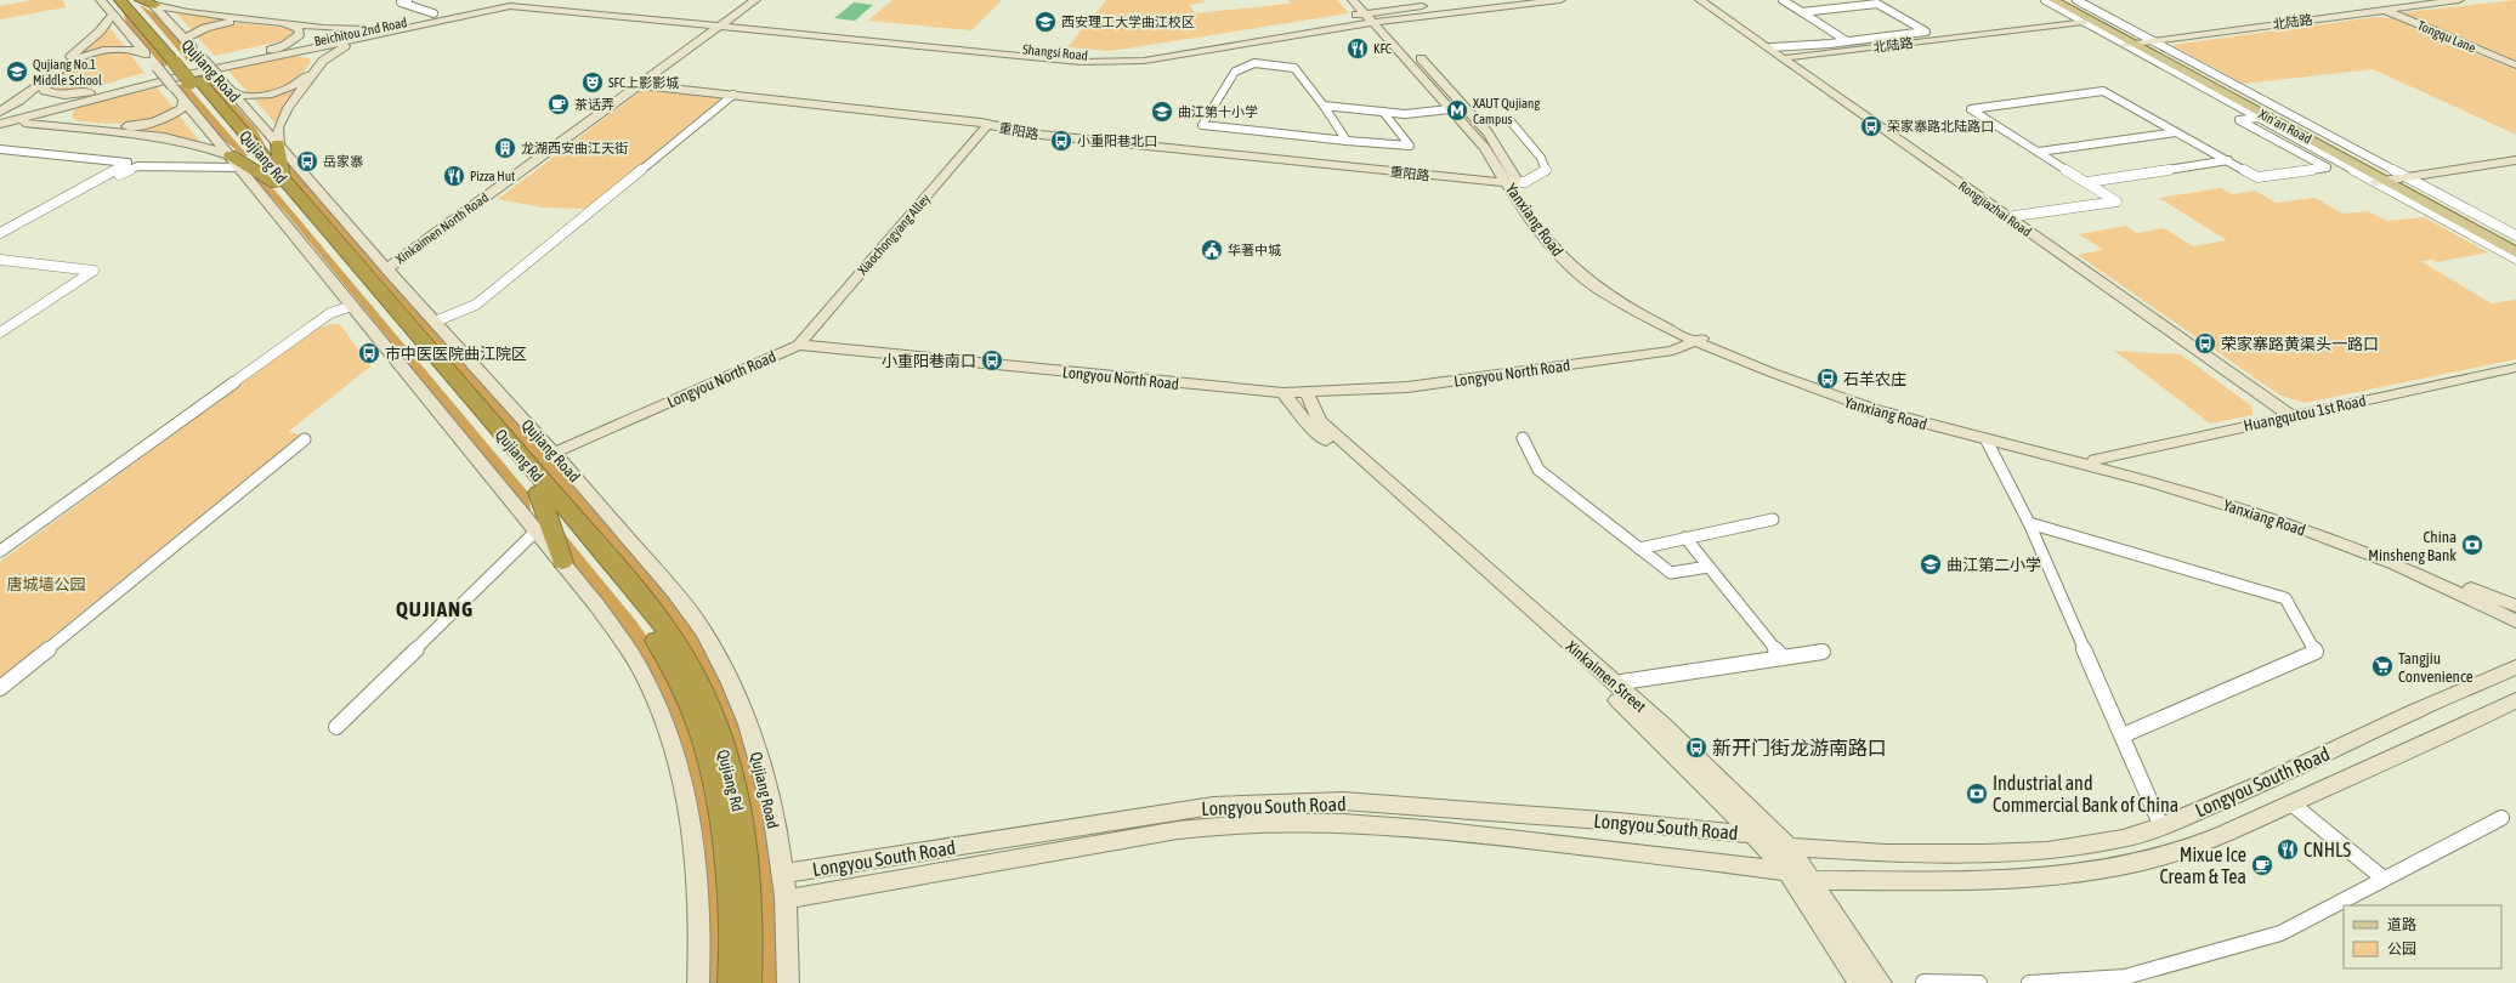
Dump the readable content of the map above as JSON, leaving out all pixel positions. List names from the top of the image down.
{
  "streets": {
    "highway": ["Qujiang Rd"],
    "main road": ["Xin'an Road"],
    "street": [
      "北陆路",
      "Beichitou 2nd Road",
      "Tongqu Lane",
      "Qujiang Road",
      "重阳路",
      "Rongjiazhai Road",
      "Yanxiang Road",
      "Xinkaimen North Road",
      "Xiaochongyang Alley",
      "Longyou North Road",
      "Huangqutou 1st Road",
      "Xinkaimen Street",
      "Longyou South Road"
    ]
  },
  "crossings": [
    ["北陆路", "Tongqu Lane"],
    ["北陆路", "Xin'an Road"],
    ["北陆路", "Rongjiazhai Road"],
    ["Qujiang Road", "Qujiang Rd"],
    ["Qujiang Road", "Xinkaimen North Road"],
    ["Qujiang Road", "Longyou North Road"],
    ["Qujiang Road", "Longyou South Road"],
    ["重阳路", "Yanxiang Road"],
    ["重阳路", "Xinkaimen North Road"],
    ["重阳路", "Xiaochongyang Alley"],
    ["Rongjiazhai Road", "Huangqutou 1st Road"],
    ["Yanxiang Road", "Longyou North Road"],
    ["Yanxiang Road", "Huangqutou 1st Road"],
    ["Xiaochongyang Alley", "Longyou North Road"],
    ["Longyou North Road", "Xinkaimen Street"],
    ["Xinkaimen Street", "Longyou South Road"]
  ],
  "districts": ["QUJIANG"],
  "parks": ["唐城墙公园"],
  "places": {
    "school or university": [
      "西安理工大学曲江校区",
      "Qujiang No.1 Middle School",
      "曲江第十小学",
      "曲江第二小学"
    ],
    "restaurant": ["KFC", "Pizza Hut", "CNHLS"],
    "theatre": ["SFC上影影城"],
    "cafe": ["茶话弄", "Mixue Ice Cream & Tea"],
    "metro station": ["XAUT Qujiang Campus"],
    "bus stop": [
      "荣家寨路北陆路口",
      "小重阳巷北口",
      "岳家寨",
      "荣家寨路黄渠头一路口",
      "市中医医院曲江院区",
      "小重阳巷南口",
      "石羊农庄",
      "新开门街龙游南路口"
    ],
    "building": ["龙湖西安曲江天街"],
    "public building": ["华著中城"],
    "bank": ["China Minsheng Bank", "Industrial and Commercial Bank of China"],
    "supermarket": ["Tangjiu Convenience"]
  },
  "legend": ["道路", "公园"]
}
